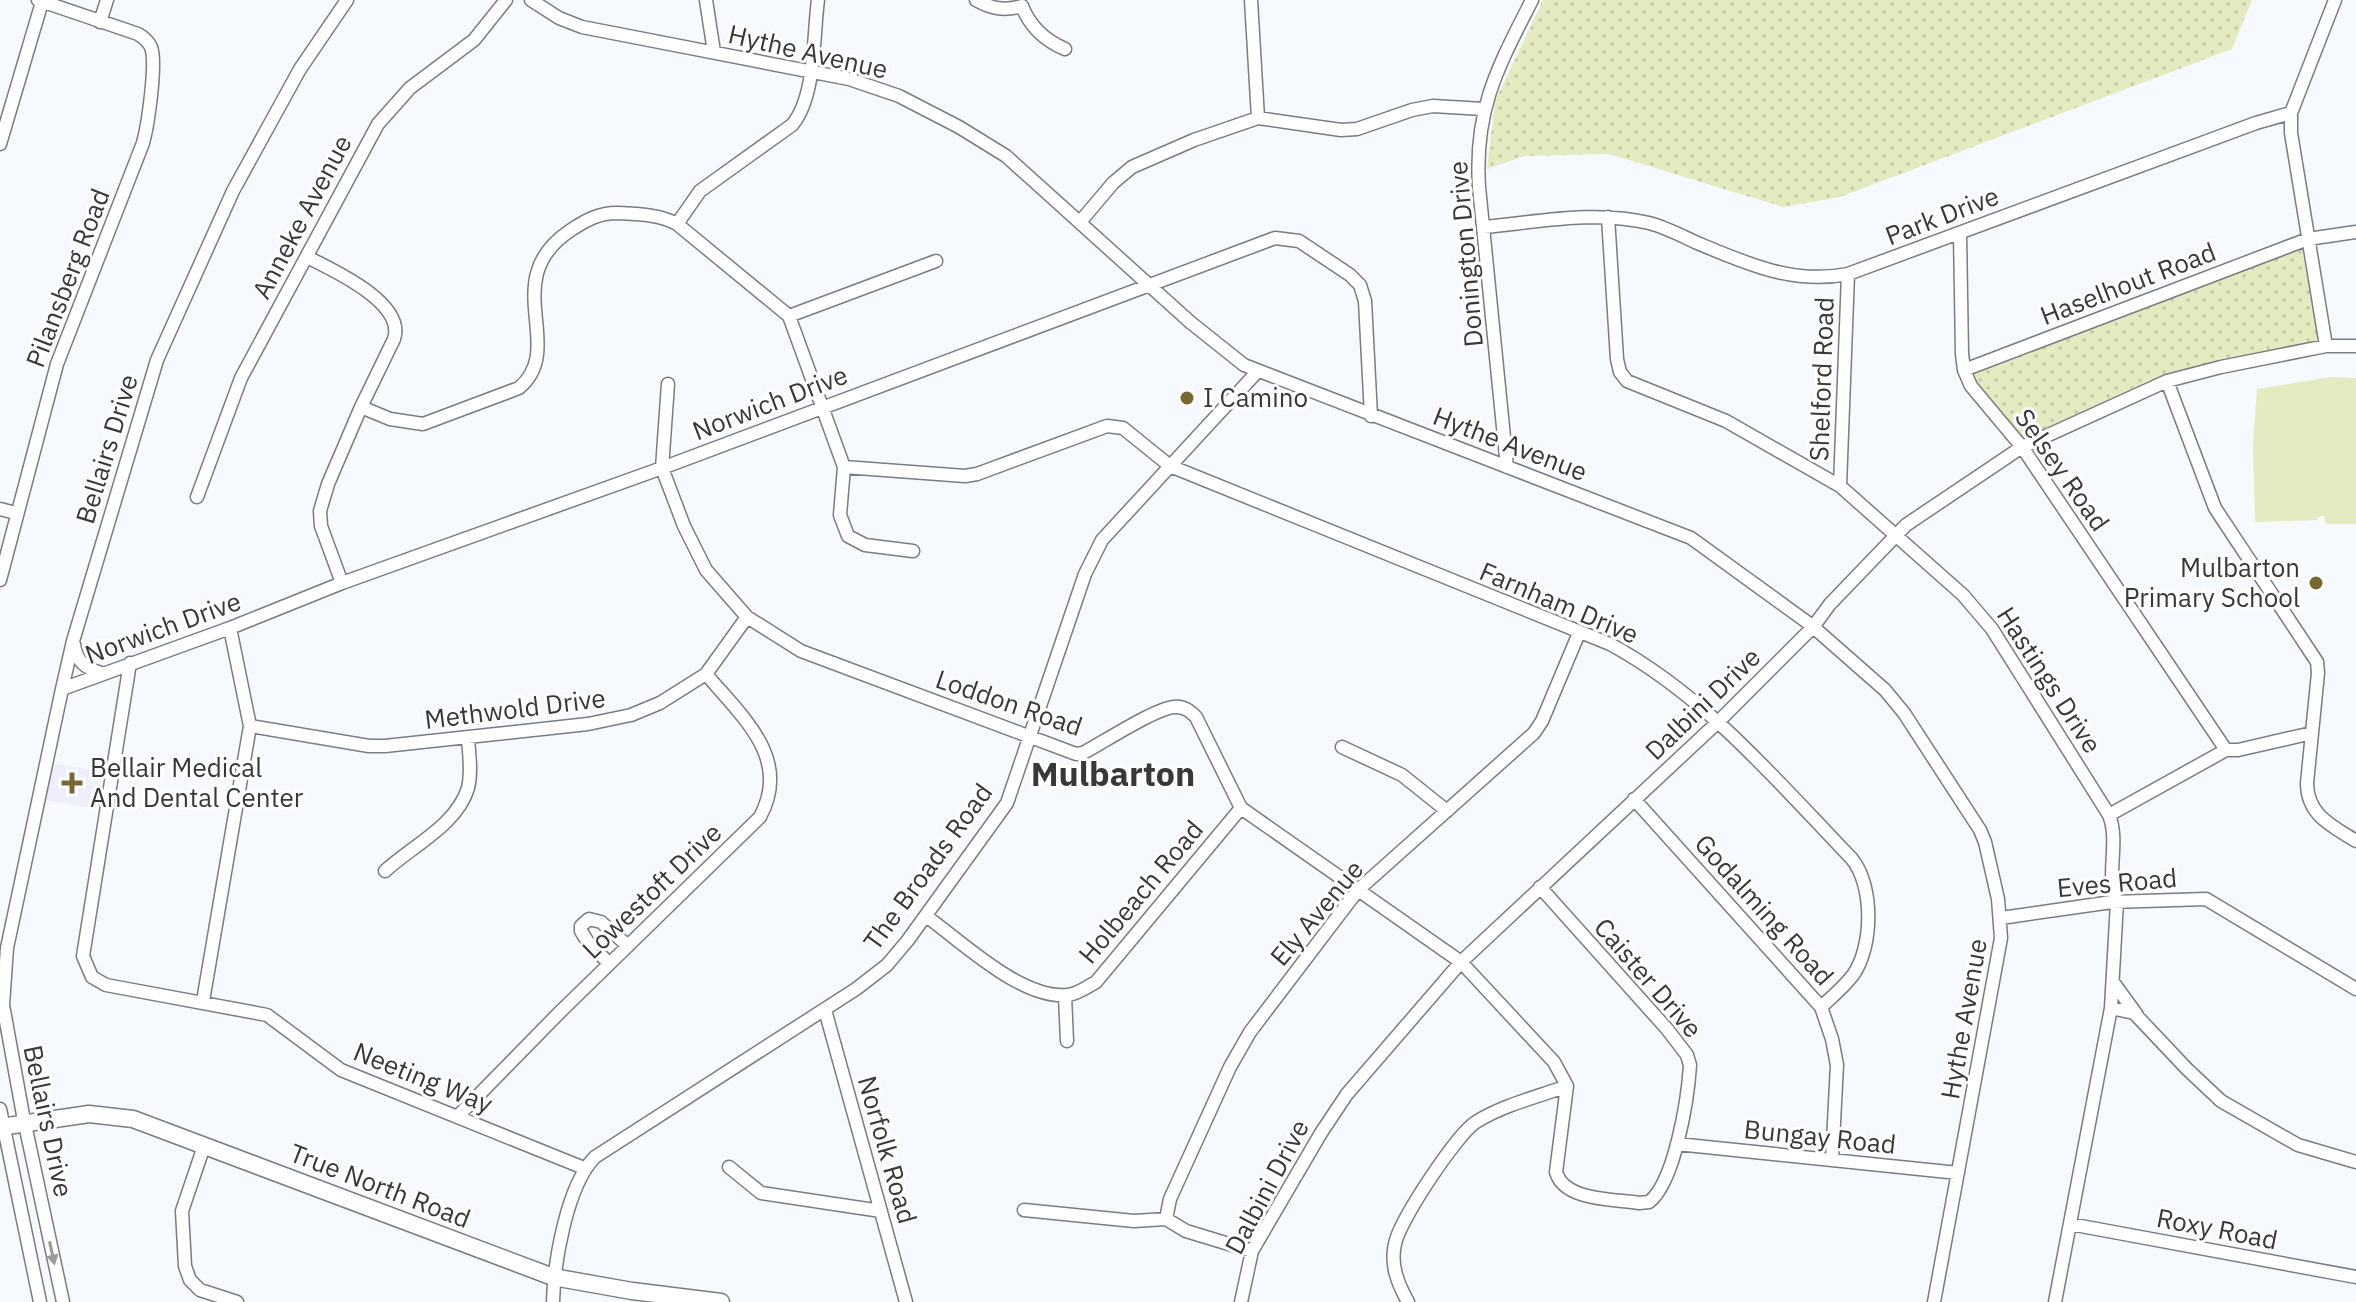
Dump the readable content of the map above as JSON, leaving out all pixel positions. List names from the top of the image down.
{
  "streets": {
    "main road": ["True North Road"],
    "street": [
      "Hythe Avenue",
      "Park Drive",
      "Anneke Avenue",
      "Donington Drive",
      "Pilansberg Road",
      "Haselhout Road",
      "Shelford Road",
      "Norwich Drive",
      "Bellairs Drive",
      "Selsey Road",
      "Farnham Drive",
      "Hastings Drive",
      "Loddon Road",
      "Dalbini Drive",
      "Methwold Drive",
      "The Broads Road",
      "Eves Road",
      "Lowestoft Drive",
      "Holbeach Road",
      "Godalming Road",
      "Ely Avenue",
      "Caister Drive",
      "Neeting Way",
      "Bungay Road",
      "Norfolk Road",
      "Roxy Road"
    ]
  },
  "crossings": [
    ["Hythe Avenue", "Donington Drive"],
    ["Hythe Avenue", "Norwich Drive"],
    ["Hythe Avenue", "Dalbini Drive"],
    ["Hythe Avenue", "The Broads Road"],
    ["Hythe Avenue", "Eves Road"],
    ["Hythe Avenue", "Bungay Road"],
    ["Park Drive", "Donington Drive"],
    ["Park Drive", "Shelford Road"],
    ["Park Drive", "Hastings Drive"],
    ["Haselhout Road", "Selsey Road"],
    ["Shelford Road", "Hastings Drive"],
    ["Norwich Drive", "Bellairs Drive"],
    ["Norwich Drive", "Loddon Road"],
    ["Norwich Drive", "Neeting Way"],
    ["Bellairs Drive", "True North Road"],
    ["Selsey Road", "Dalbini Drive"],
    ["Farnham Drive", "Dalbini Drive"],
    ["Farnham Drive", "The Broads Road"],
    ["Farnham Drive", "Godalming Road"],
    ["Farnham Drive", "Ely Avenue"],
    ["Hastings Drive", "Dalbini Drive"],
    ["Hastings Drive", "Eves Road"],
    ["Hastings Drive", "Roxy Road"],
    ["Loddon Road", "Dalbini Drive"],
    ["Loddon Road", "Methwold Drive"],
    ["Loddon Road", "The Broads Road"],
    ["Loddon Road", "Holbeach Road"],
    ["Loddon Road", "Ely Avenue"],
    ["Loddon Road", "Caister Drive"],
    ["Dalbini Drive", "Godalming Road"],
    ["Dalbini Drive", "Caister Drive"],
    ["Methwold Drive", "Lowestoft Drive"],
    ["The Broads Road", "Neeting Way"],
    ["The Broads Road", "Norfolk Road"],
    ["Lowestoft Drive", "Neeting Way"],
    ["Godalming Road", "Bungay Road"],
    ["Caister Drive", "Bungay Road"]
  ],
  "districts": ["Mulbarton"],
  "places": {
    "other": ["I Camino", "Mulbarton Primary School"],
    "health": ["Bellair Medical And Dental Center"]
  }
}
